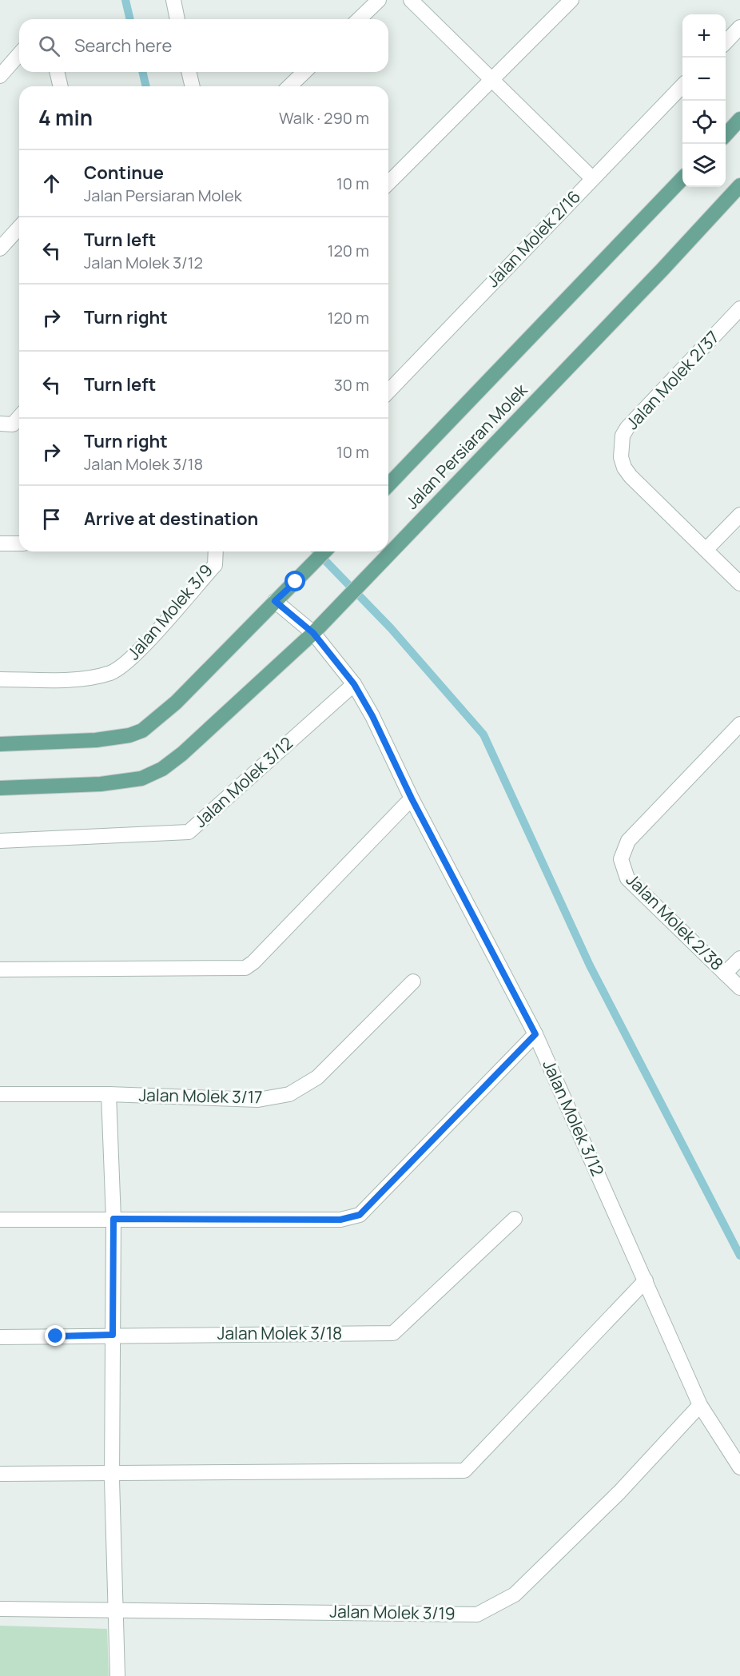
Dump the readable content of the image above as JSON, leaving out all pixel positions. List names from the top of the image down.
{
  "streets": {
    "main road": ["Jalan Persiaran Molek"],
    "street": [
      "Jalan Molek 2/16",
      "Jalan Molek 2/37",
      "Jalan Molek 3/9",
      "Jalan Molek 3/12",
      "Jalan Molek 2/38",
      "Jalan Molek 3/17",
      "Jalan Molek 3/18",
      "Jalan Molek 3/19"
    ]
  },
  "crossings": [
    ["Jalan Persiaran Molek", "Jalan Molek 3/12"],
    ["Jalan Molek 3/12", "Jalan Molek 3/19"]
  ],
  "page": {
    "map_buttons": ["+", "−"],
    "search": "Search here",
    "heading": ["4 min", "Walk · 290 m"],
    "list": [
      ["Continue", "Jalan Persiaran Molek", "10 m"],
      ["Turn left", "Jalan Molek 3/12", "120 m"],
      ["Turn right", "120 m"],
      ["Turn left", "30 m"],
      ["Turn right", "Jalan Molek 3/18", "10 m"],
      "Arrive at destination"
    ]
  }
}
